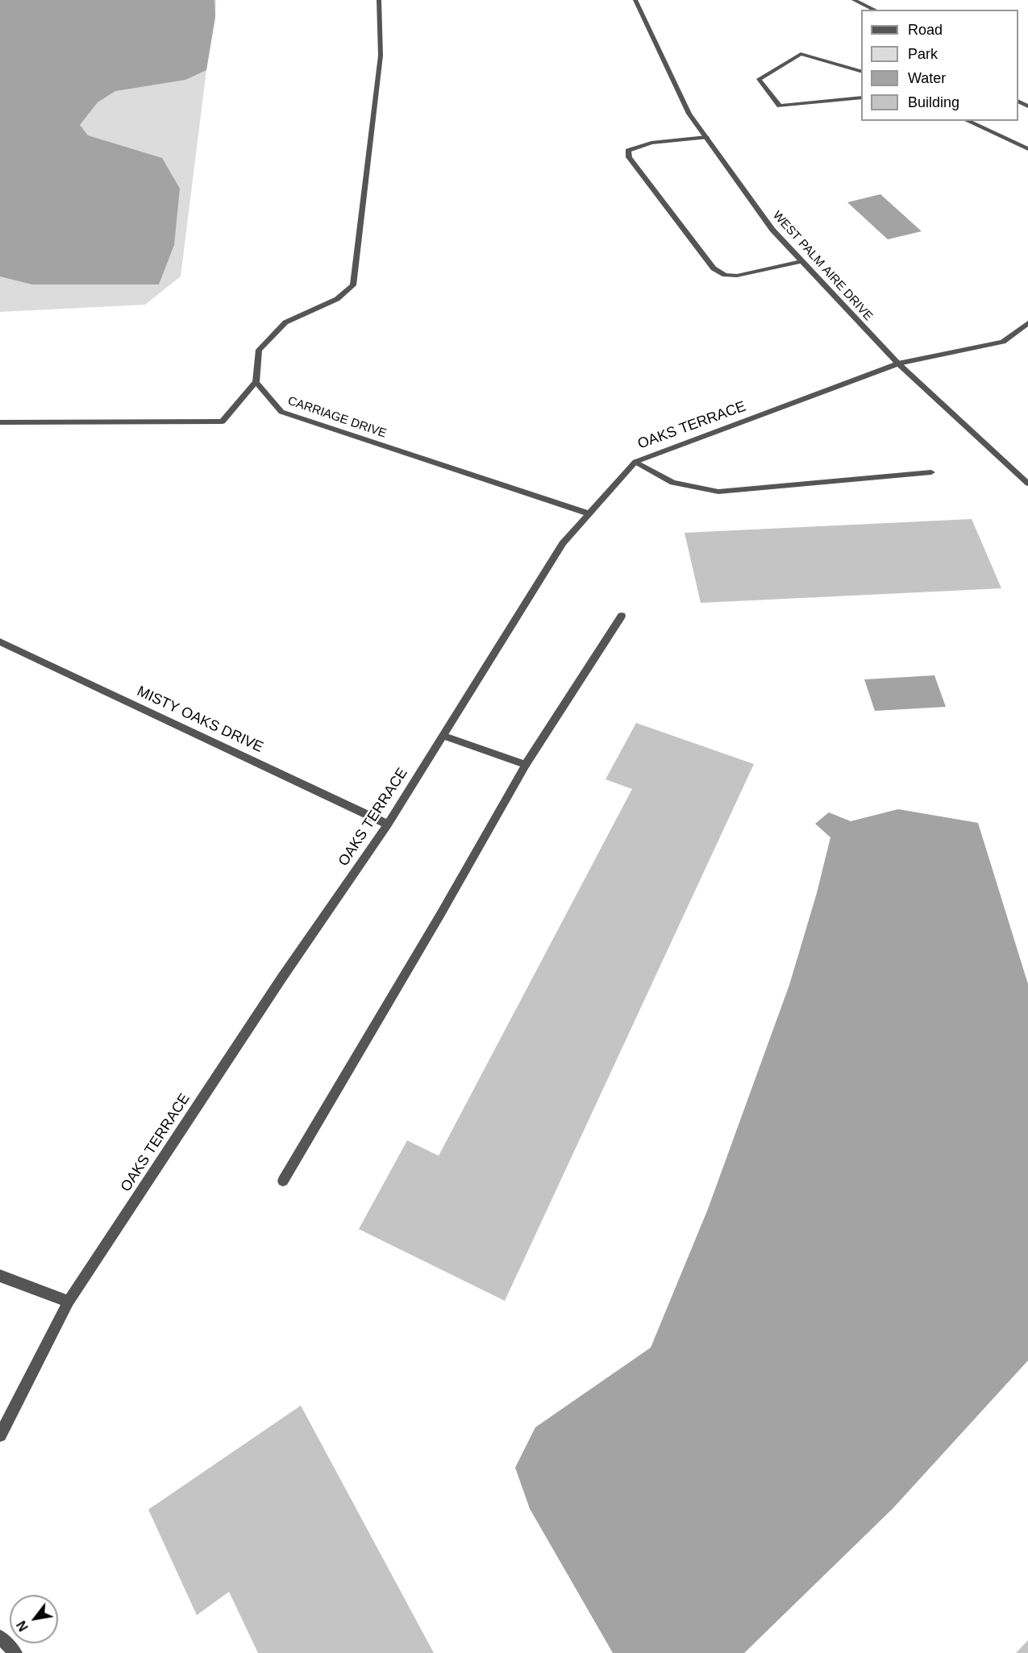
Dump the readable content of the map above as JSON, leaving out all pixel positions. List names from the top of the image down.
{
  "streets": {
    "street": [
      "WEST PALM AIRE DRIVE",
      "CARRIAGE DRIVE",
      "OAKS TERRACE",
      "MISTY OAKS DRIVE"
    ]
  },
  "crossings": [
    ["WEST PALM AIRE DRIVE", "OAKS TERRACE"],
    ["CARRIAGE DRIVE", "OAKS TERRACE"],
    ["OAKS TERRACE", "MISTY OAKS DRIVE"]
  ],
  "legend": [
    "Road",
    "Park",
    "Water",
    "Building"
  ],
  "north": "bottom left"
}
